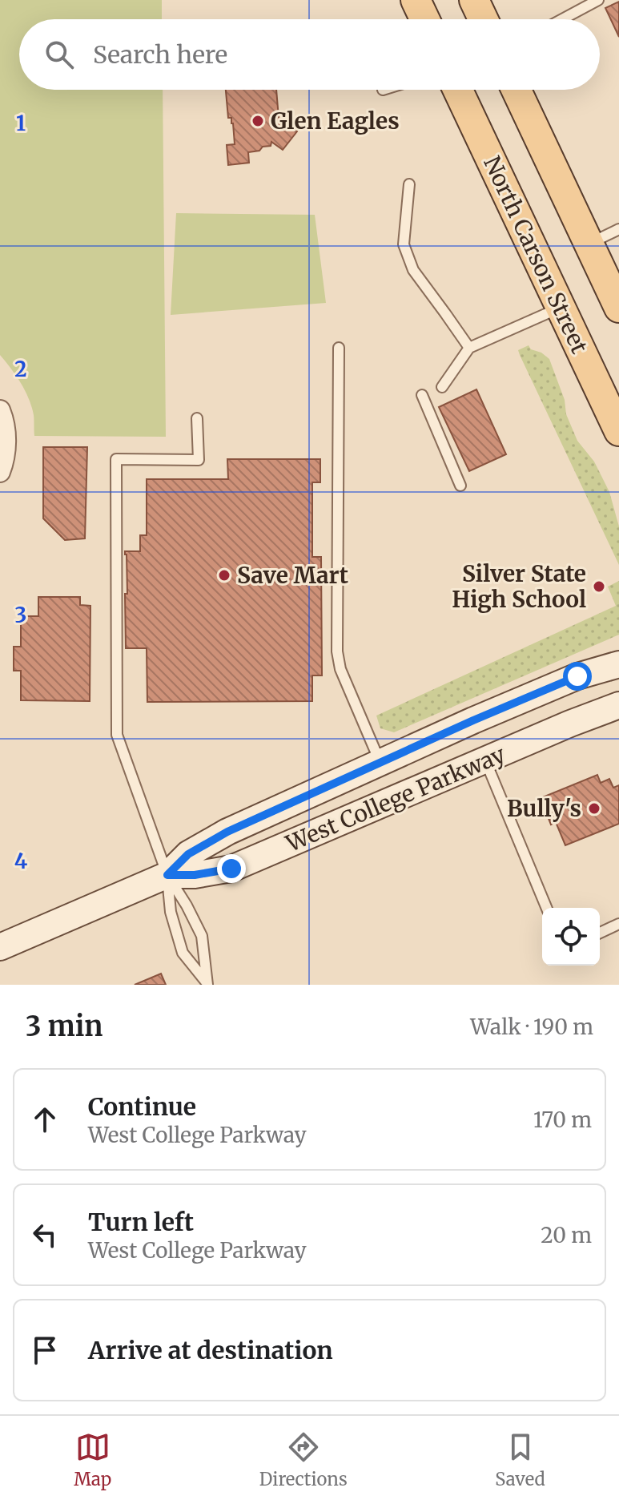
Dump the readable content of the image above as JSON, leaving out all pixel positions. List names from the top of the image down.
{
  "streets": {
    "main road": ["North Carson Street"],
    "street": ["West College Parkway"]
  },
  "places": [
    "Glen Eagles",
    "Save Mart",
    "Silver State High School",
    "Bully's"
  ],
  "page": {
    "search": "Search here",
    "heading": ["3 min", "Walk · 190 m"],
    "list": [
      ["Continue", "West College Parkway", "170 m"],
      ["Turn left", "West College Parkway", "20 m"],
      "Arrive at destination"
    ],
    "nav": ["Map", "Directions", "Saved"]
  },
  "grid": {
    "rows": [
      "1",
      "2",
      "3",
      "4"
    ]
  }
}
